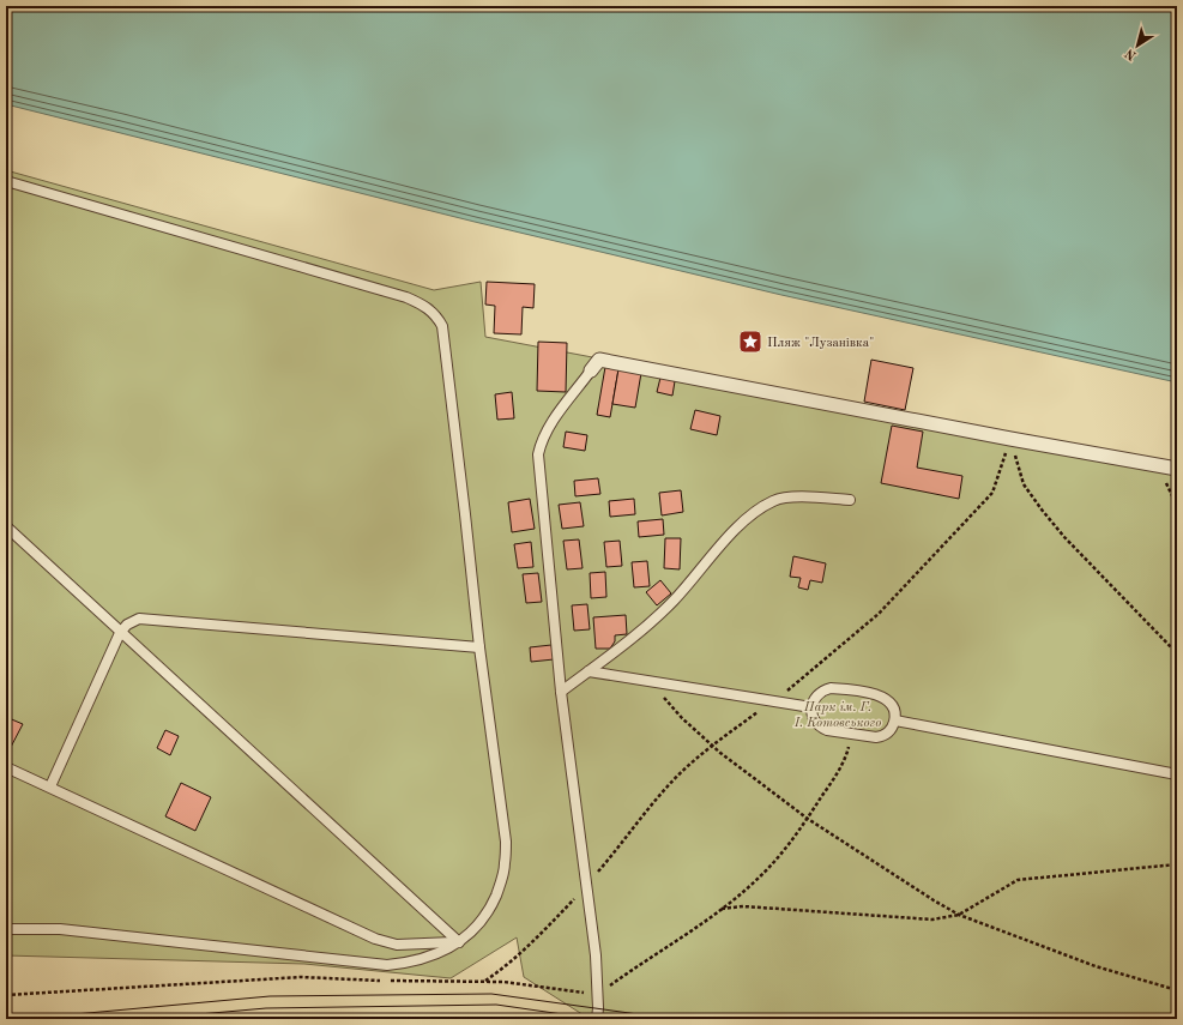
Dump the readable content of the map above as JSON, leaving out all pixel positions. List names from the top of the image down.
{
  "parks": ["Парк ім. Г. І. Котовського"],
  "places": {
    "place": ["Пляж \"Лузанівка\""]
  },
  "north": "bottom left"
}
